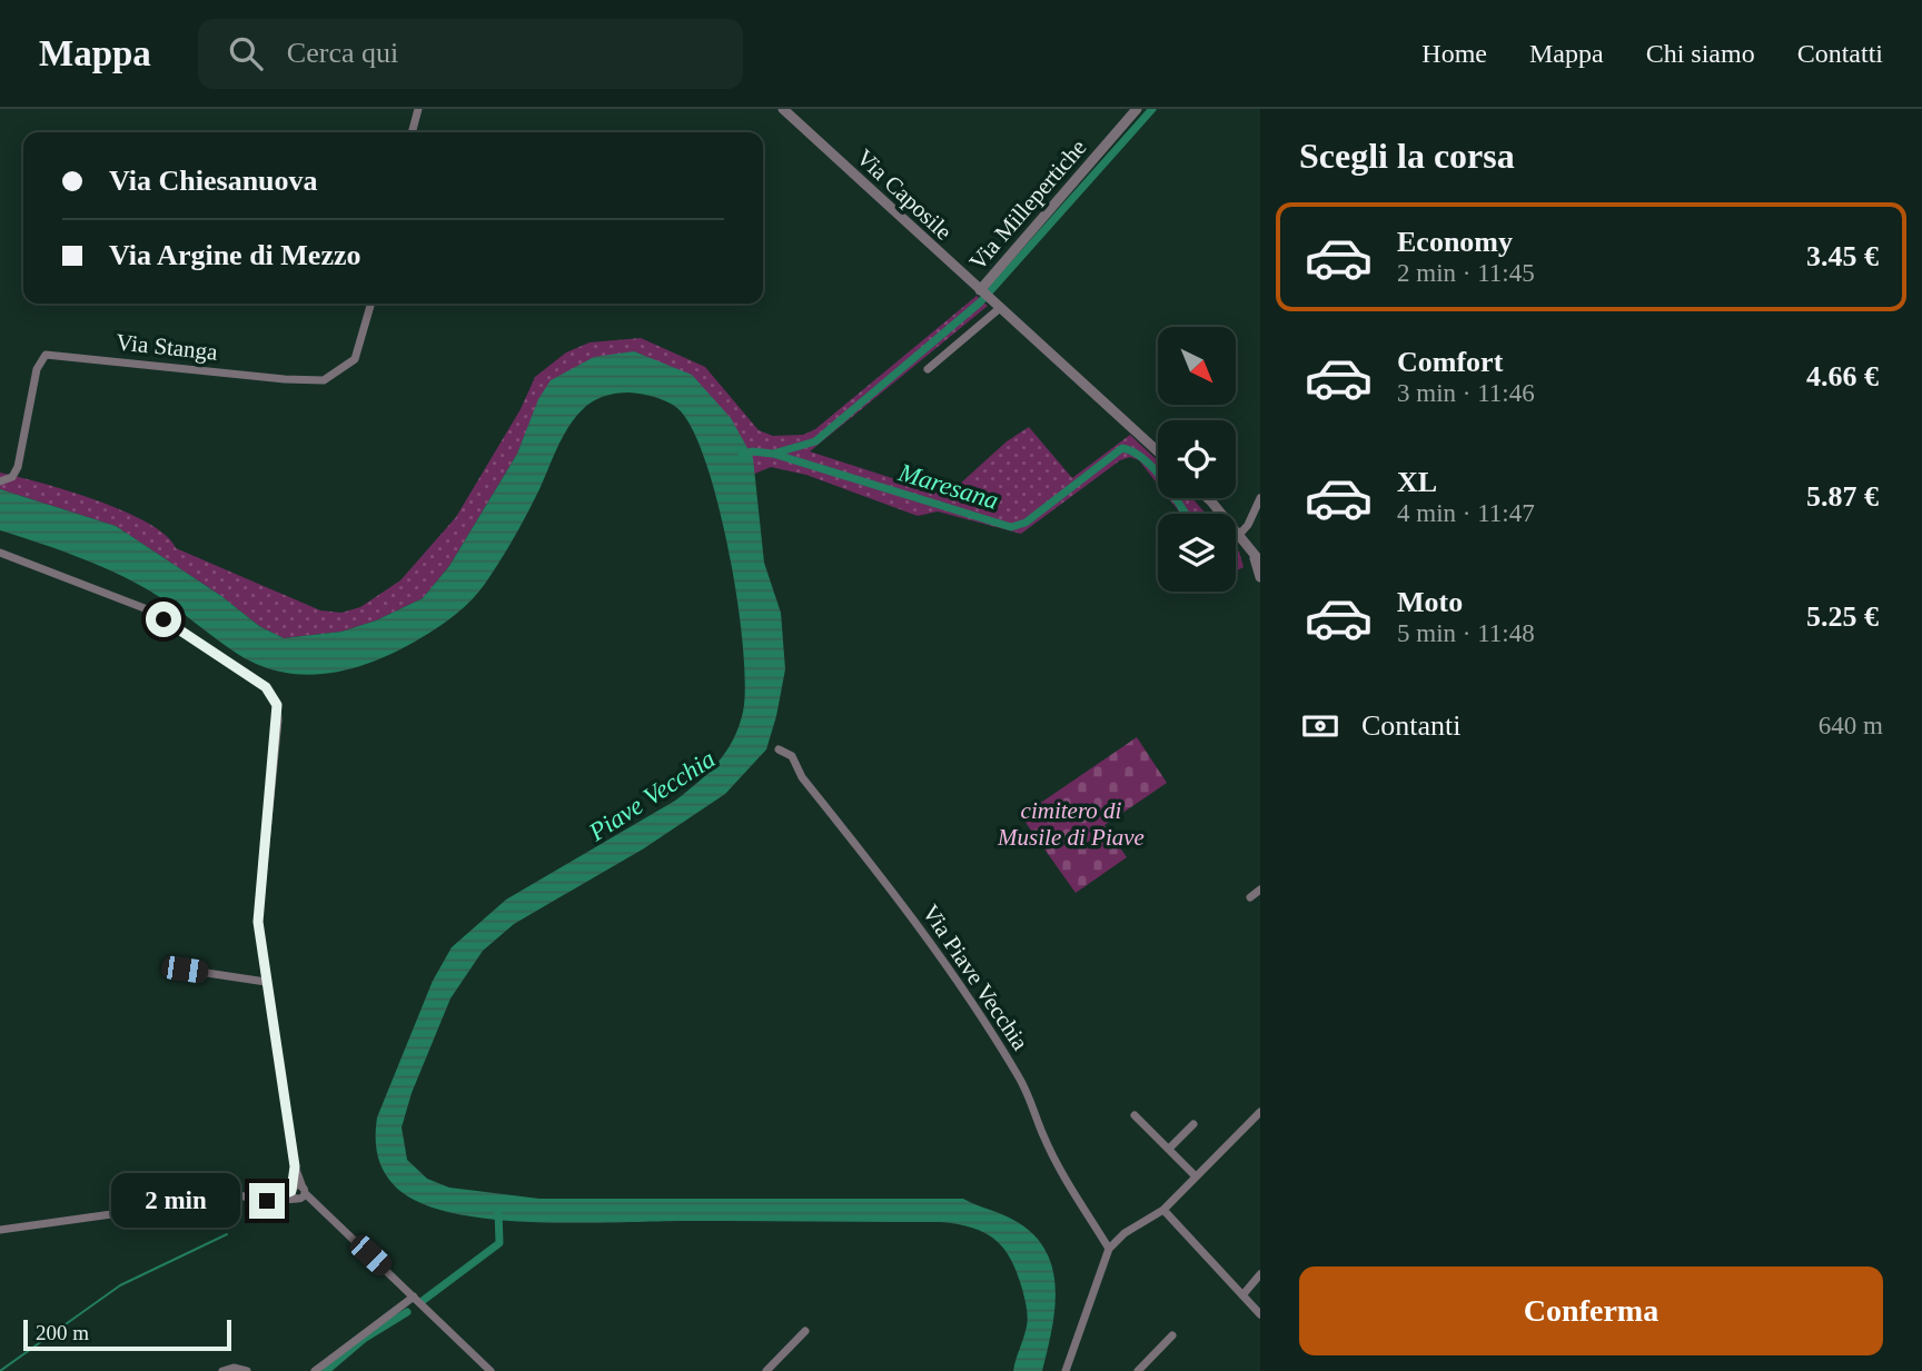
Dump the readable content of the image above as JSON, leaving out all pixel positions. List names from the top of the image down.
{
  "streets": {
    "street": [
      "Via Caposile",
      "Via Millepertiche",
      "Via Stanga",
      "Via Piave Vecchia"
    ]
  },
  "crossings": [
    ["Via Caposile", "Via Millepertiche"]
  ],
  "water": ["Maresana", "Piave Vecchia"],
  "parks": ["cimitero di Musile di Piave"],
  "scale_bar": "200 m",
  "north": "bottom right",
  "page": {
    "header": "Mappa",
    "search": "Cerca qui",
    "nav": [
      "Home",
      "Mappa",
      "Chi siamo",
      "Contatti"
    ],
    "heading": "Scegli la corsa",
    "banner": ["Via Chiesanuova", "Via Argine di Mezzo"],
    "list": [
      {
        "name": "Economy",
        "note": "2 min · 11:45",
        "value": "3.45 €"
      },
      {
        "name": "Comfort",
        "note": "3 min · 11:46",
        "value": "4.66 €"
      },
      {
        "name": "XL",
        "note": "4 min · 11:47",
        "value": "5.87 €"
      },
      {
        "name": "Moto",
        "note": "5 min · 11:48",
        "value": "5.25 €"
      }
    ],
    "pay": ["Contanti", "640 m"],
    "bubble": "2 min",
    "buttons": "Conferma",
    "scale": "200 m"
  }
}
